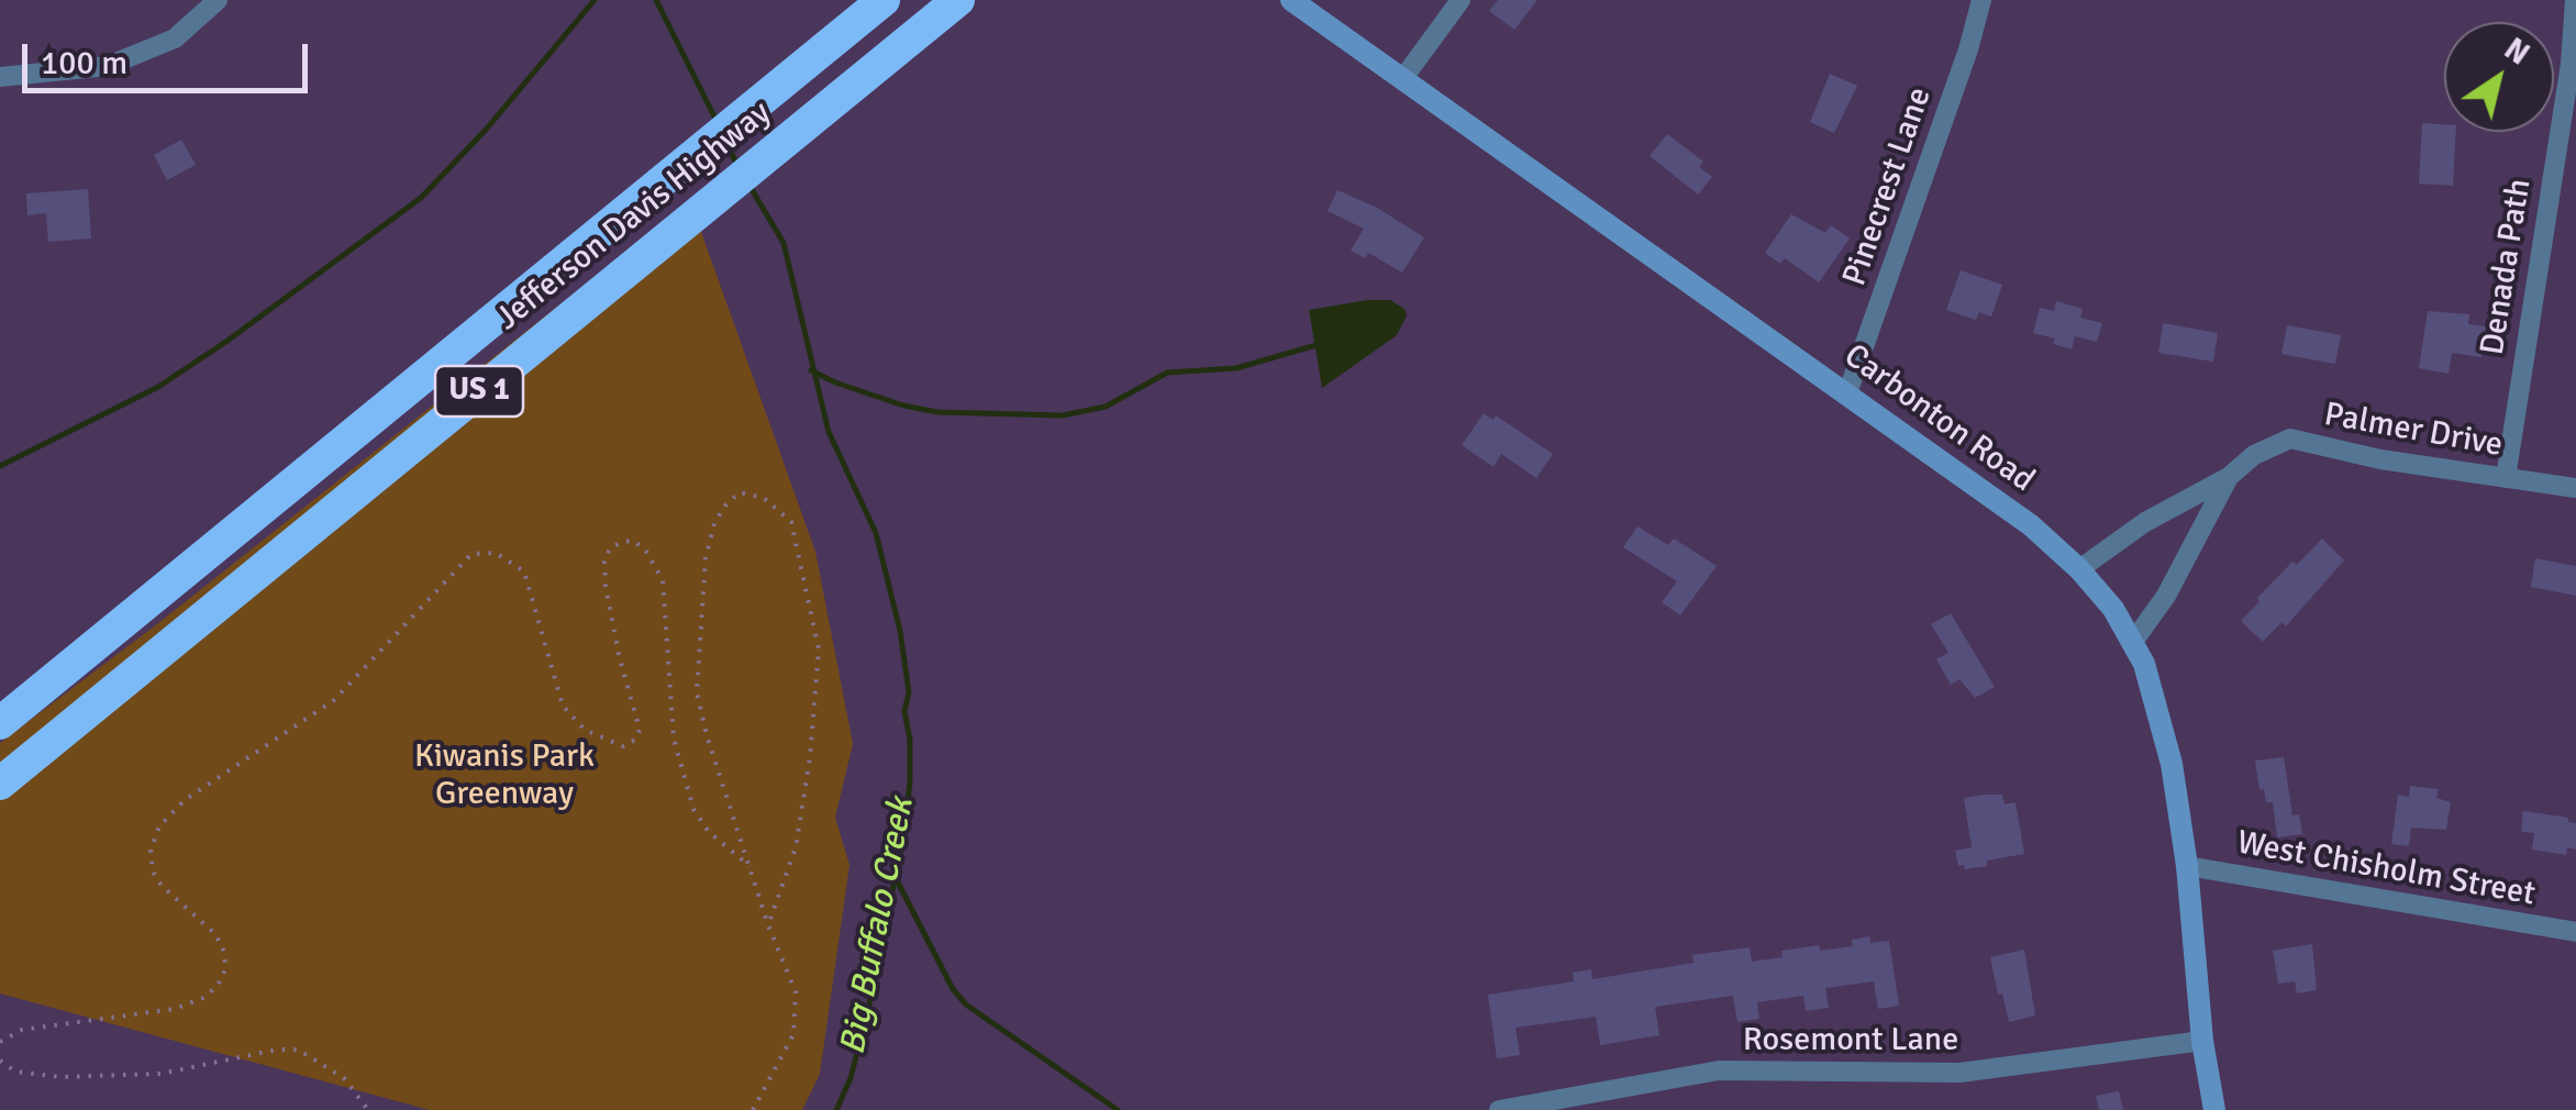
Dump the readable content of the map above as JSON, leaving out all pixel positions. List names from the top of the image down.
{
  "streets": {
    "highway": ["Jefferson Davis Highway", "US 1"],
    "street": [
      "Pinecrest Lane",
      "Denada Path",
      "Carbonton Road",
      "Palmer Drive",
      "West Chisholm Street",
      "Rosemont Lane"
    ]
  },
  "crossings": [
    ["Pinecrest Lane", "Carbonton Road"],
    ["Denada Path", "Palmer Drive"],
    ["Carbonton Road", "Palmer Drive"],
    ["Carbonton Road", "West Chisholm Street"],
    ["Carbonton Road", "Rosemont Lane"]
  ],
  "water": ["Big Buffalo Creek"],
  "parks": ["Kiwanis Park Greenway"],
  "scale_bar": "100 m",
  "north": "top right"
}
